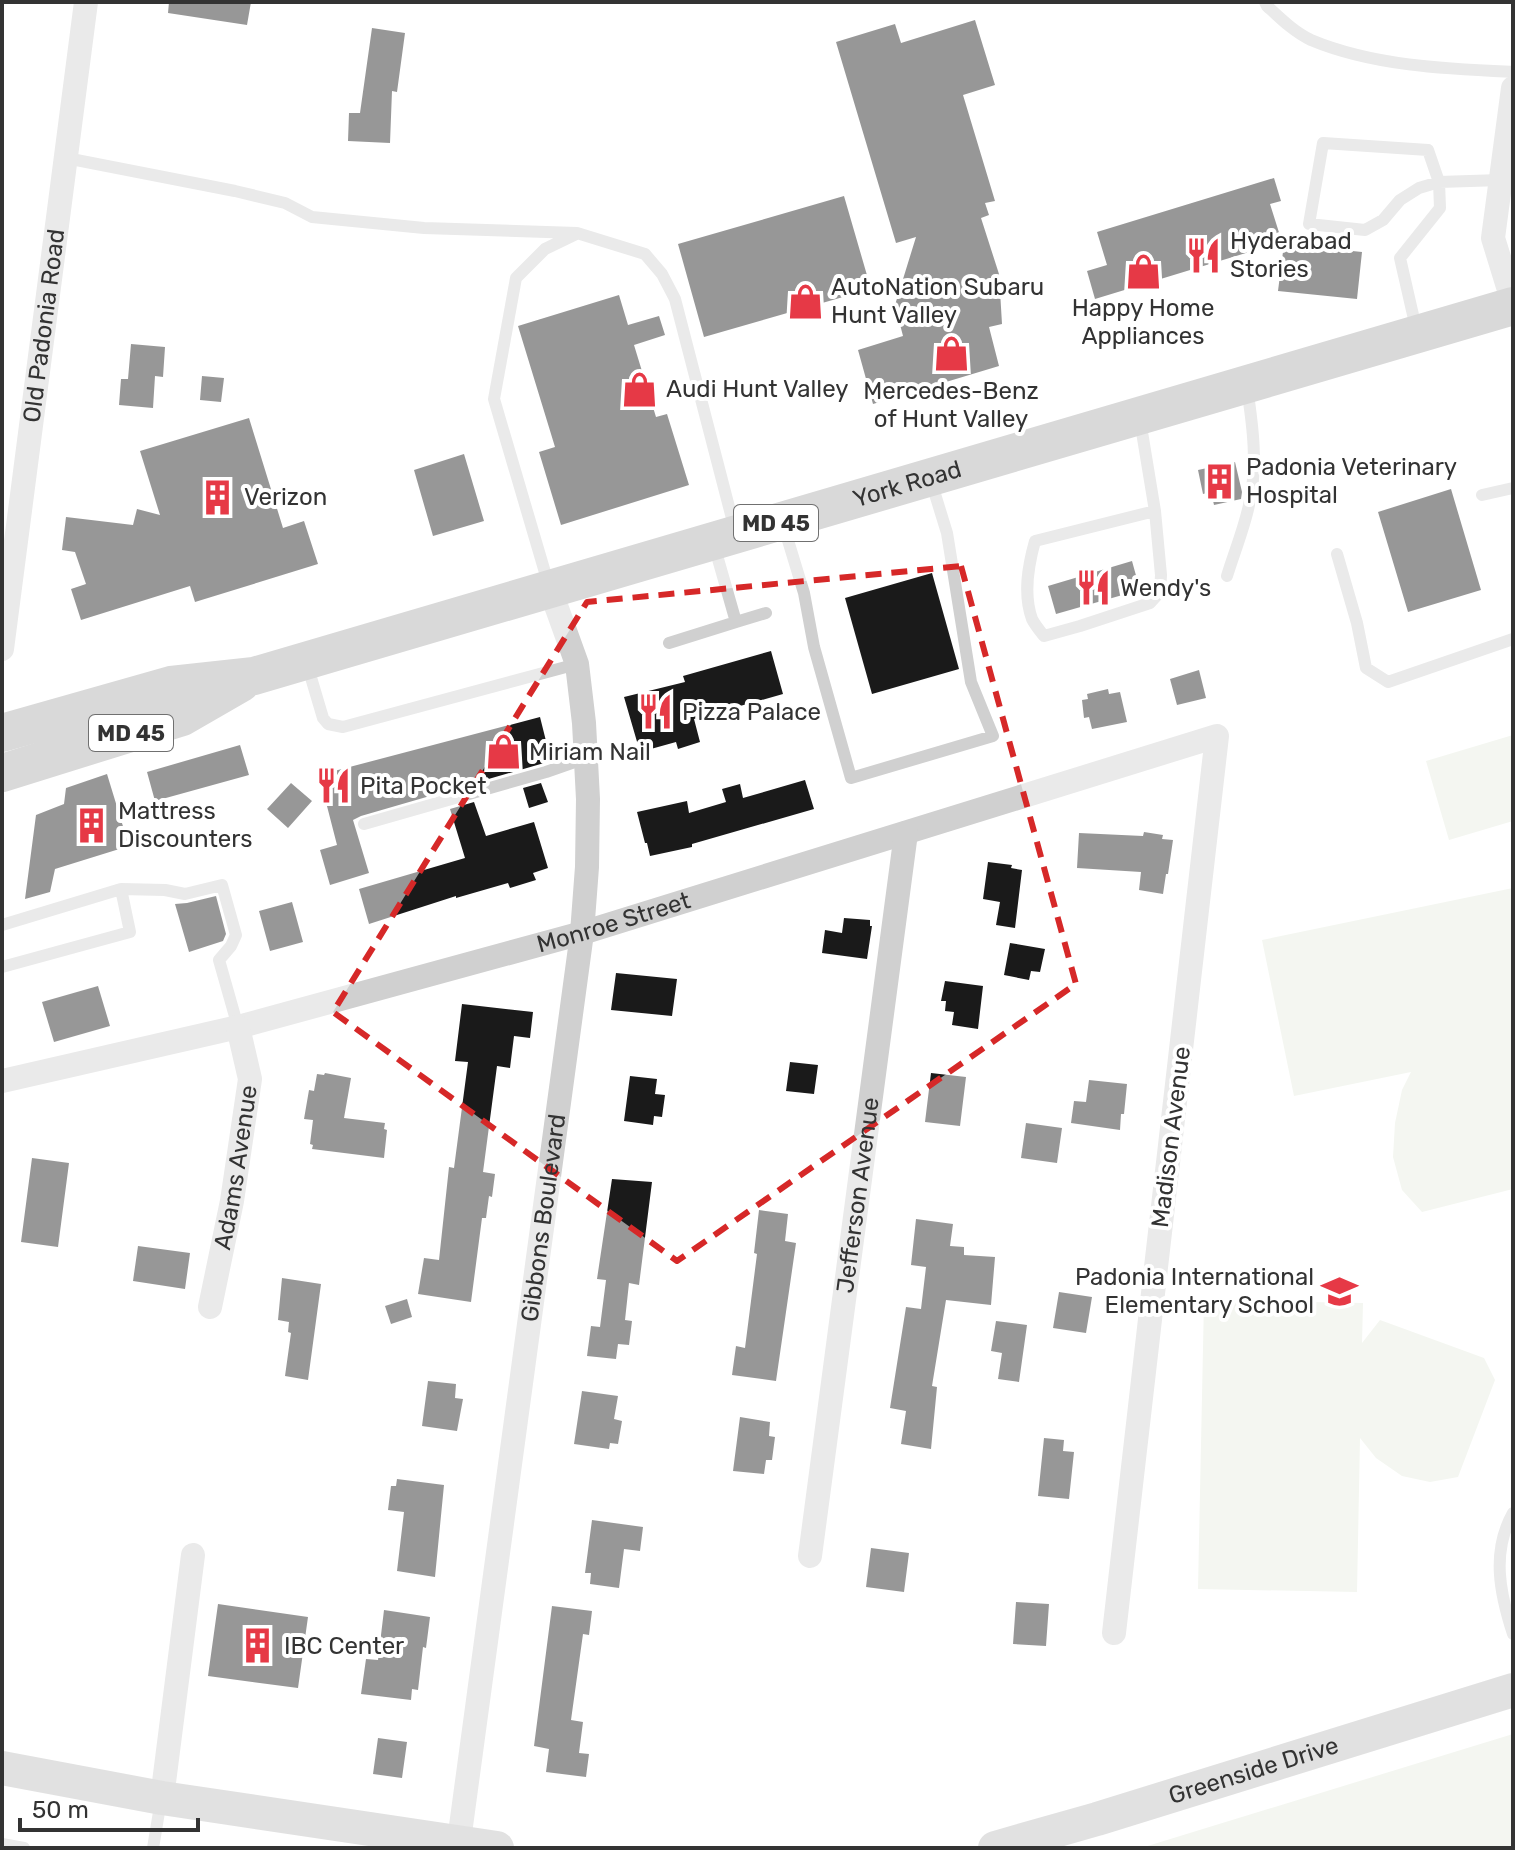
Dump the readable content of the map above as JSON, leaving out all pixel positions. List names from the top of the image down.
{
  "streets": {
    "main road": ["York Road", "MD 45"],
    "street": [
      "Old Padonia Road",
      "Monroe Street",
      "Madison Avenue",
      "Adams Avenue",
      "Jefferson Avenue",
      "Gibbons Boulevard",
      "Greenside Drive"
    ]
  },
  "crossings": [
    ["York Road", "Gibbons Boulevard"],
    ["Monroe Street", "Madison Avenue"],
    ["Monroe Street", "Adams Avenue"],
    ["Monroe Street", "Jefferson Avenue"],
    ["Monroe Street", "Gibbons Boulevard"]
  ],
  "places": {
    "restaurant": [
      "Hyderabad Stories",
      "Wendy's",
      "Pizza Palace",
      "Pita Pocket"
    ],
    "shop": [
      "Happy Home Appliances",
      "AutoNation Subaru Hunt Valley",
      "Mercedes-Benz of Hunt Valley",
      "Audi Hunt Valley",
      "Miriam Nail"
    ],
    "building": [
      "Padonia Veterinary Hospital",
      "Verizon",
      "Mattress Discounters",
      "IBC Center"
    ],
    "school or university": ["Padonia International Elementary School"]
  },
  "scale_bar": "50 m"
}
